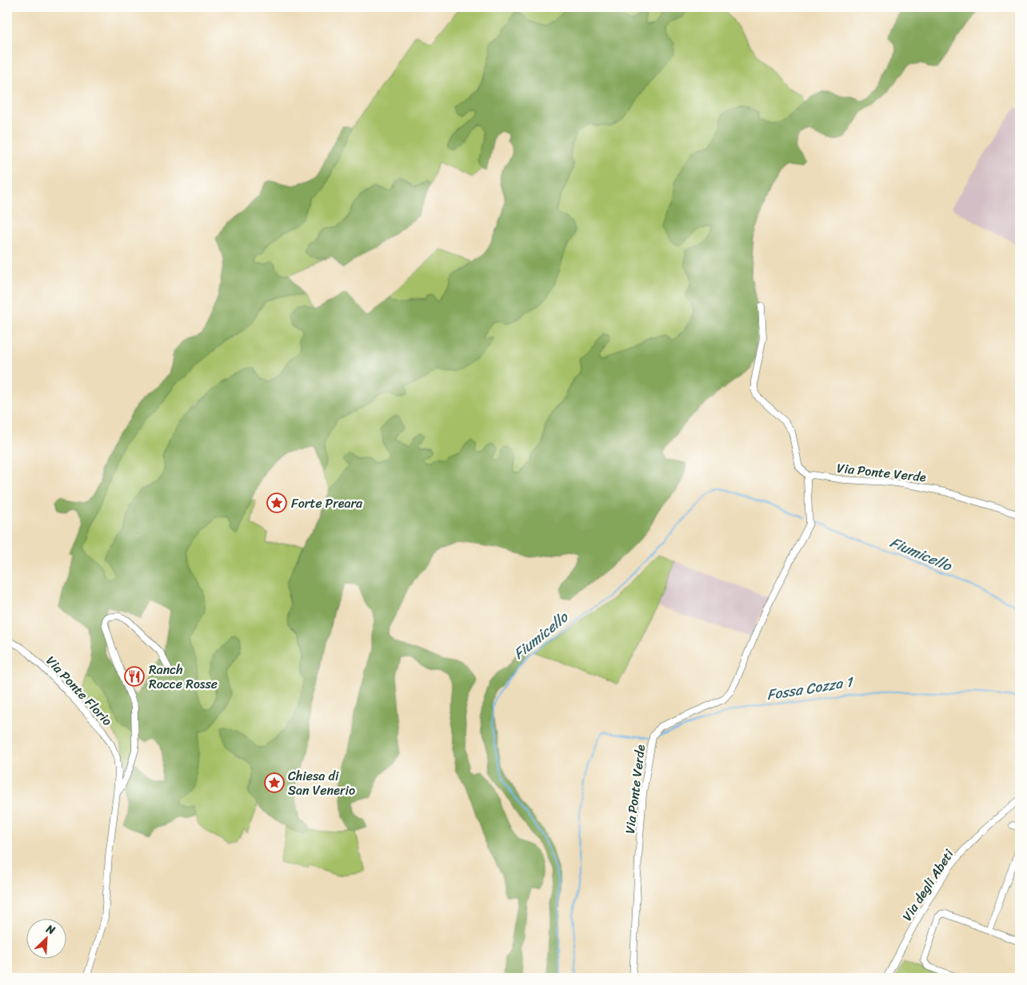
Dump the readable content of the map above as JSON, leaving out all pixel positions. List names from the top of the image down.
{
  "streets": {
    "street": ["Via Ponte Verde", "Via Ponte Florio", "Via degli Abeti"]
  },
  "water": ["Fiumicello", "Fossa Cozza 1"],
  "places": {
    "place": ["Forte Preara", "Chiesa di San Venerio"],
    "restaurant": ["Ranch Rocce Rosse"]
  },
  "north": "top right"
}
